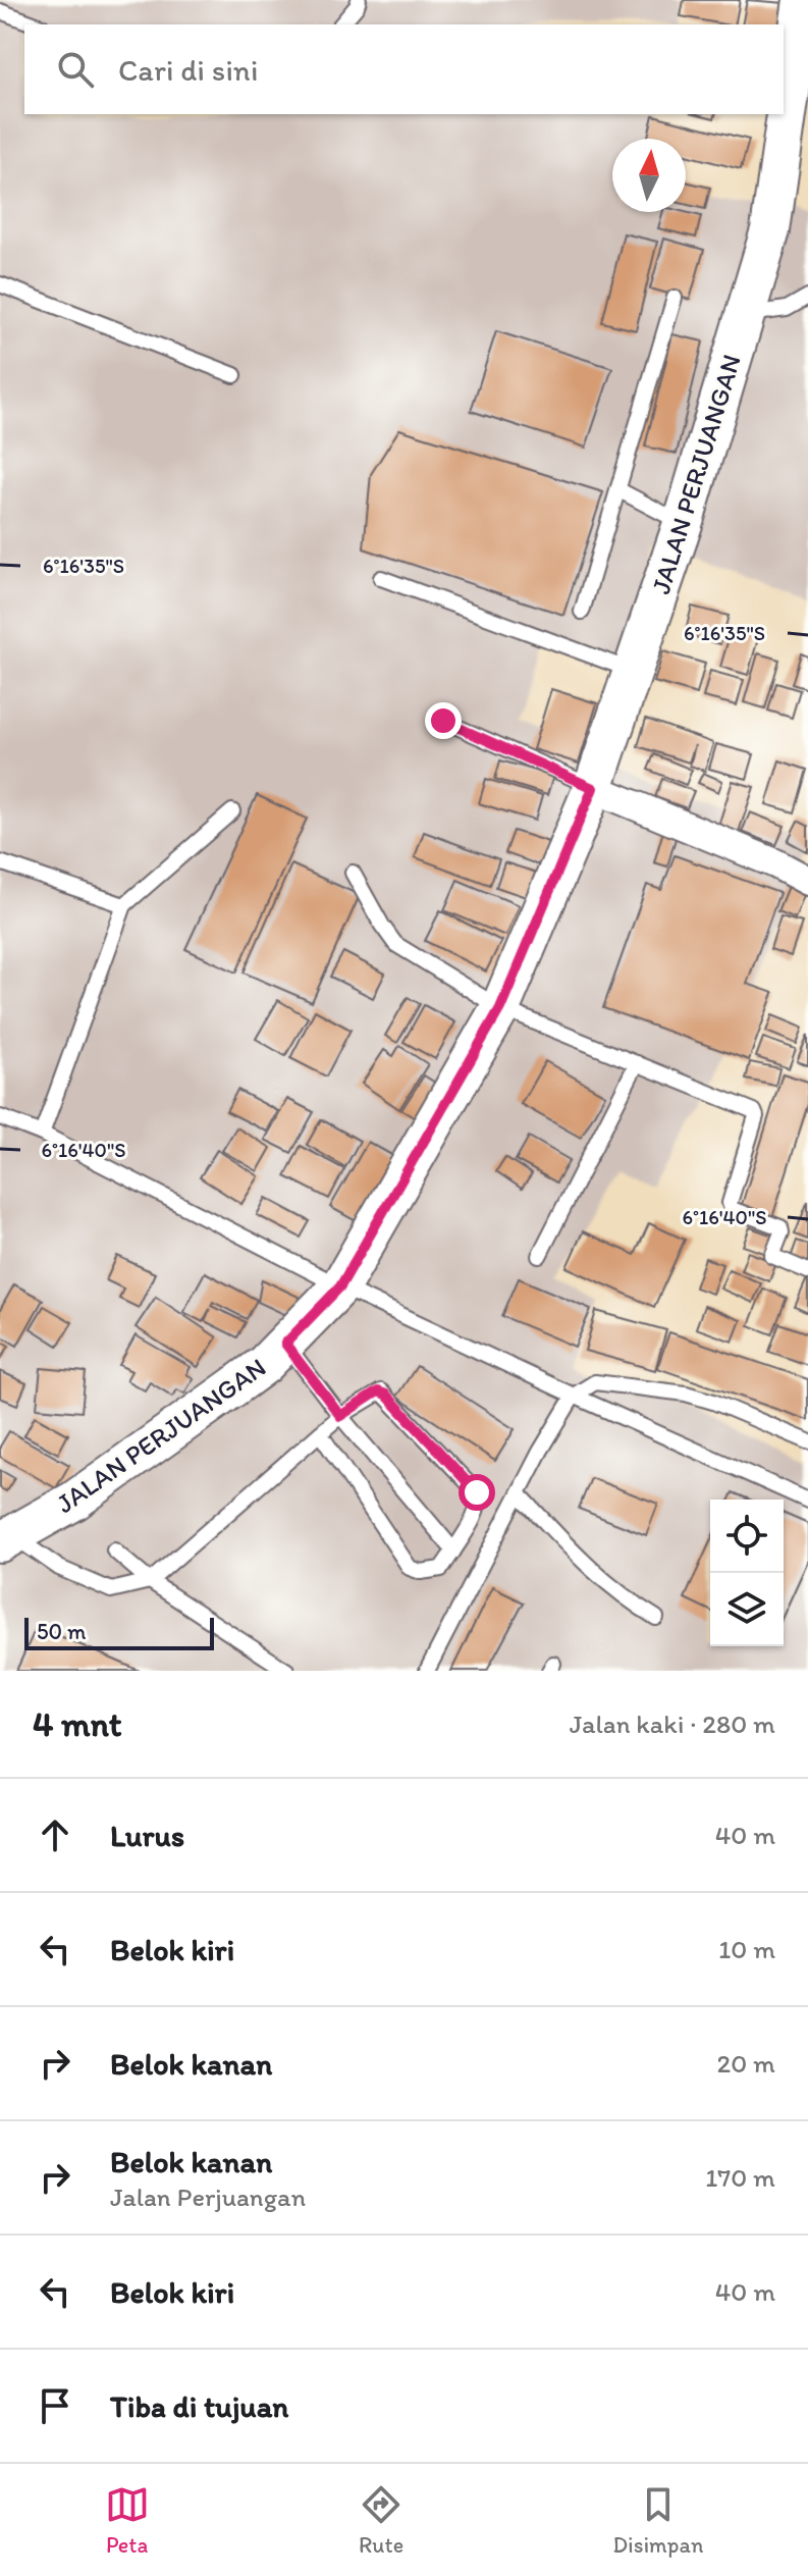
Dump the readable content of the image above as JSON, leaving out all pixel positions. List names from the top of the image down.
{
  "streets": {
    "street": ["JALAN PERJUANGAN"]
  },
  "scale_bar": "50 m",
  "north": "top",
  "page": {
    "search": "Cari di sini",
    "scale": "50 m",
    "heading": ["4 mnt", "Jalan kaki · 280 m"],
    "list": [
      ["Lurus", "40 m"],
      ["Belok kiri", "10 m"],
      ["Belok kanan", "20 m"],
      ["Belok kanan", "Jalan Perjuangan", "170 m"],
      ["Belok kiri", "40 m"],
      "Tiba di tujuan"
    ],
    "nav": ["Peta", "Rute", "Disimpan"]
  },
  "coordinates": ["6°16'35\"S", "6°16'40\"S"]
}
